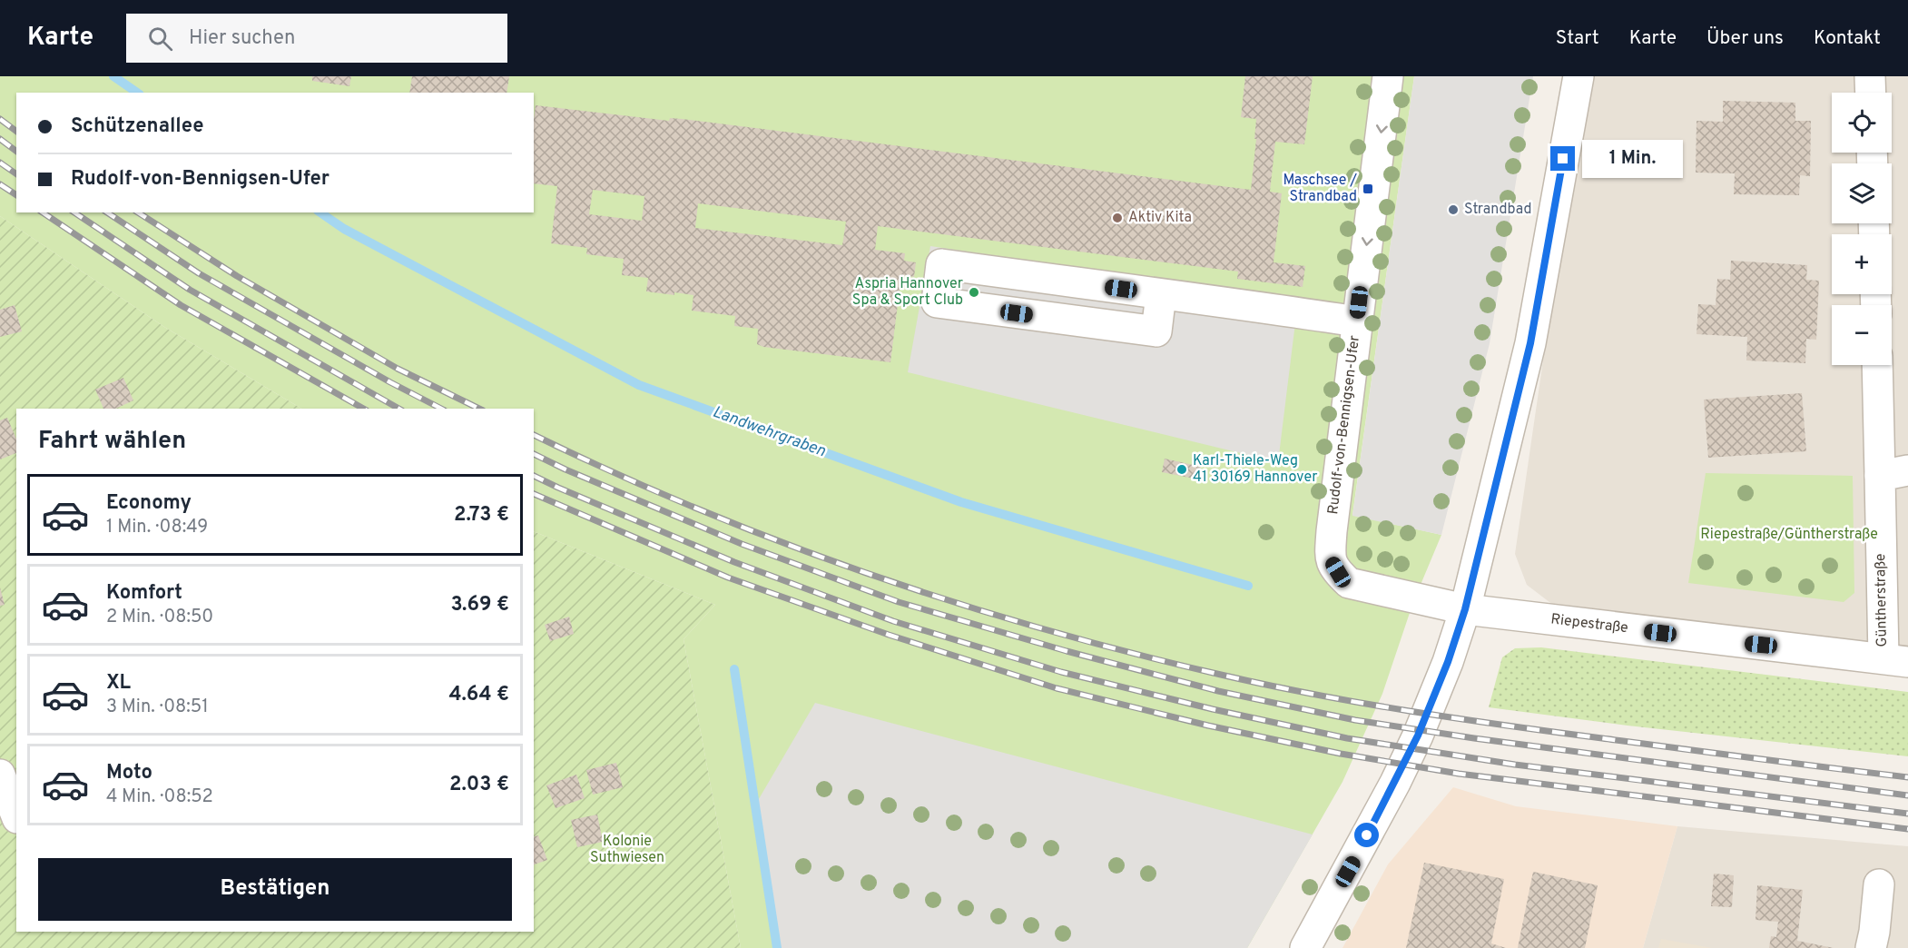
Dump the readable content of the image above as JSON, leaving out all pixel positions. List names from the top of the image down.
{
  "streets": {
    "street": ["Rudolf-von-Bennigsen-Ufer", "Güntherstraße", "Riepestraße"]
  },
  "crossings": [
    ["Rudolf-von-Bennigsen-Ufer", "Riepestraße"],
    ["Güntherstraße", "Riepestraße"]
  ],
  "water": ["Landwehrgraben"],
  "parks": ["Riepestraße/Güntherstraße", "Kolonie Suthwiesen"],
  "places": {
    "transit": ["Maschsee / Strandbad"],
    "other": [
      "Strandbad",
      "Aktiv Kita",
      "Aspria Hannover Spa & Sport Club",
      "Karl-Thiele-Weg 41 30169 Hannover"
    ]
  },
  "page": {
    "header": "Karte",
    "search": "Hier suchen",
    "nav": [
      "Start",
      "Karte",
      "Über uns",
      "Kontakt"
    ],
    "map_buttons": ["+", "−"],
    "banner": ["Schützenallee", "Rudolf-von-Bennigsen-Ufer"],
    "bubble": "1 Min.",
    "heading": "Fahrt wählen",
    "list": [
      {
        "name": "Economy",
        "note": "1 Min. · 08:49",
        "value": "2.73 €"
      },
      {
        "name": "Komfort",
        "note": "2 Min. · 08:50",
        "value": "3.69 €"
      },
      {
        "name": "XL",
        "note": "3 Min. · 08:51",
        "value": "4.64 €"
      },
      {
        "name": "Moto",
        "note": "4 Min. · 08:52",
        "value": "2.03 €"
      }
    ],
    "buttons": "Bestätigen"
  }
}
